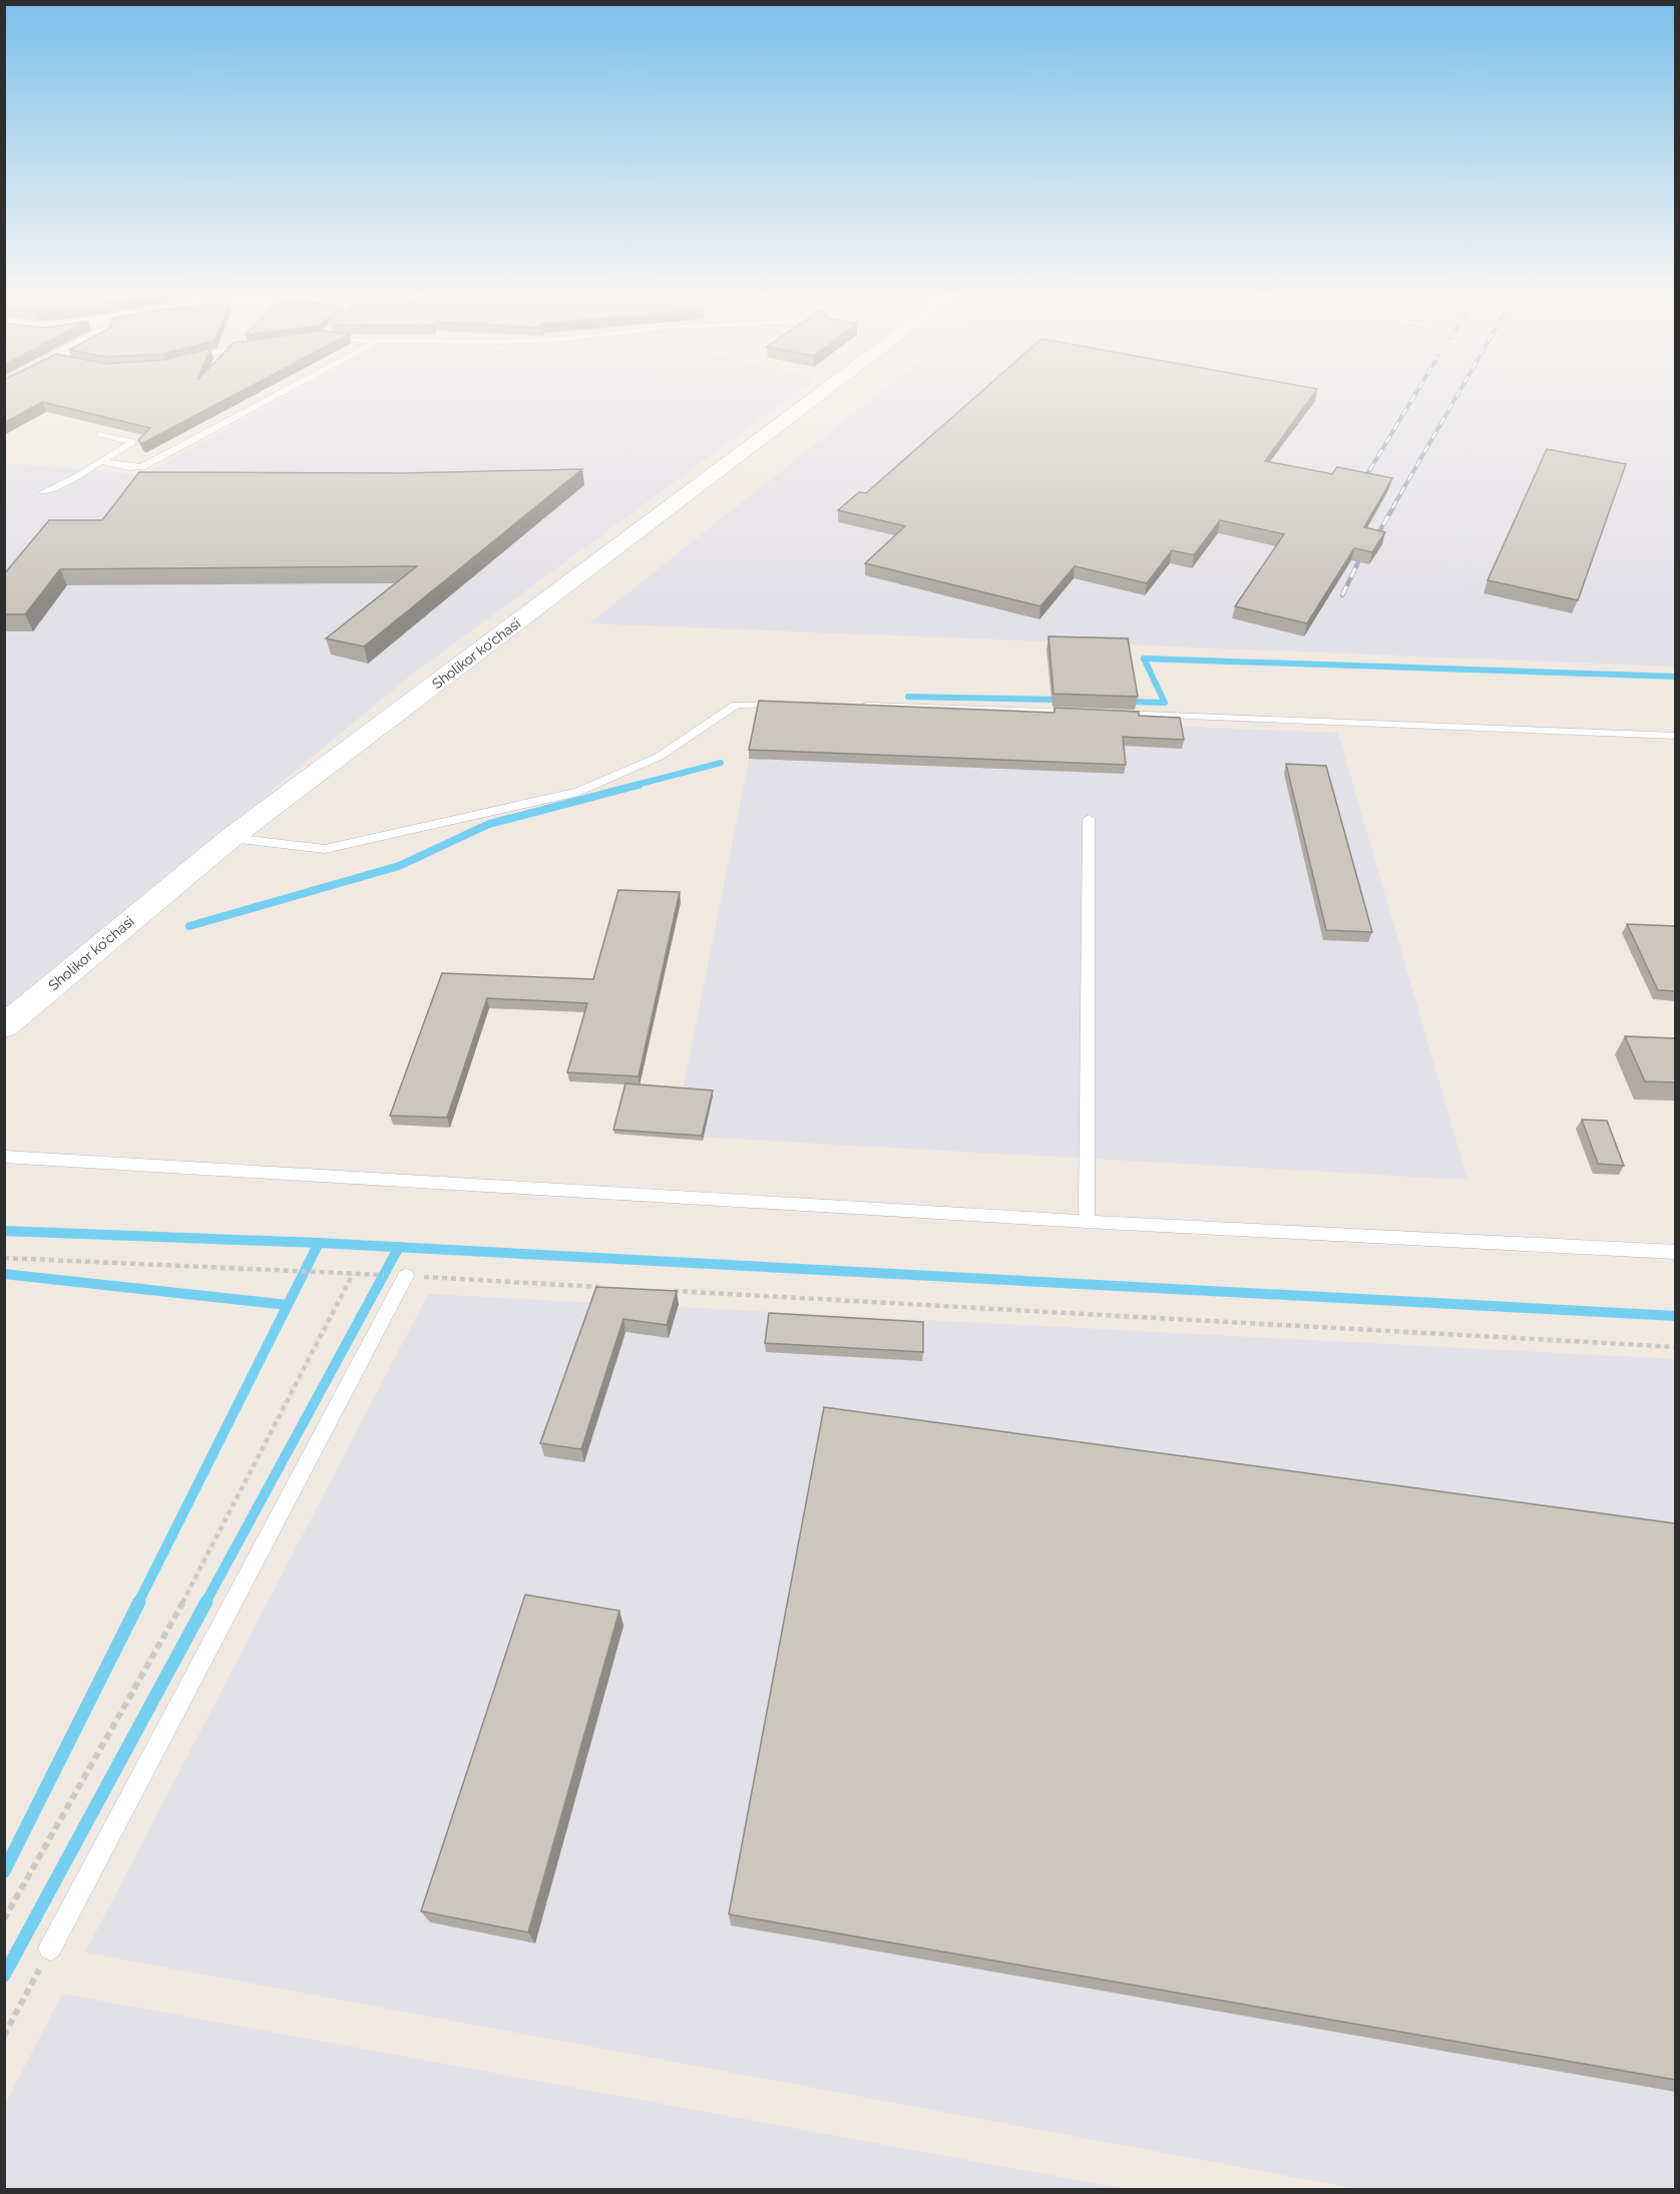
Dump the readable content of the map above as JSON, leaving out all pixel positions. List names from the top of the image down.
{
  "streets": {
    "street": ["Sholikor ko'chasi"]
  }
}
